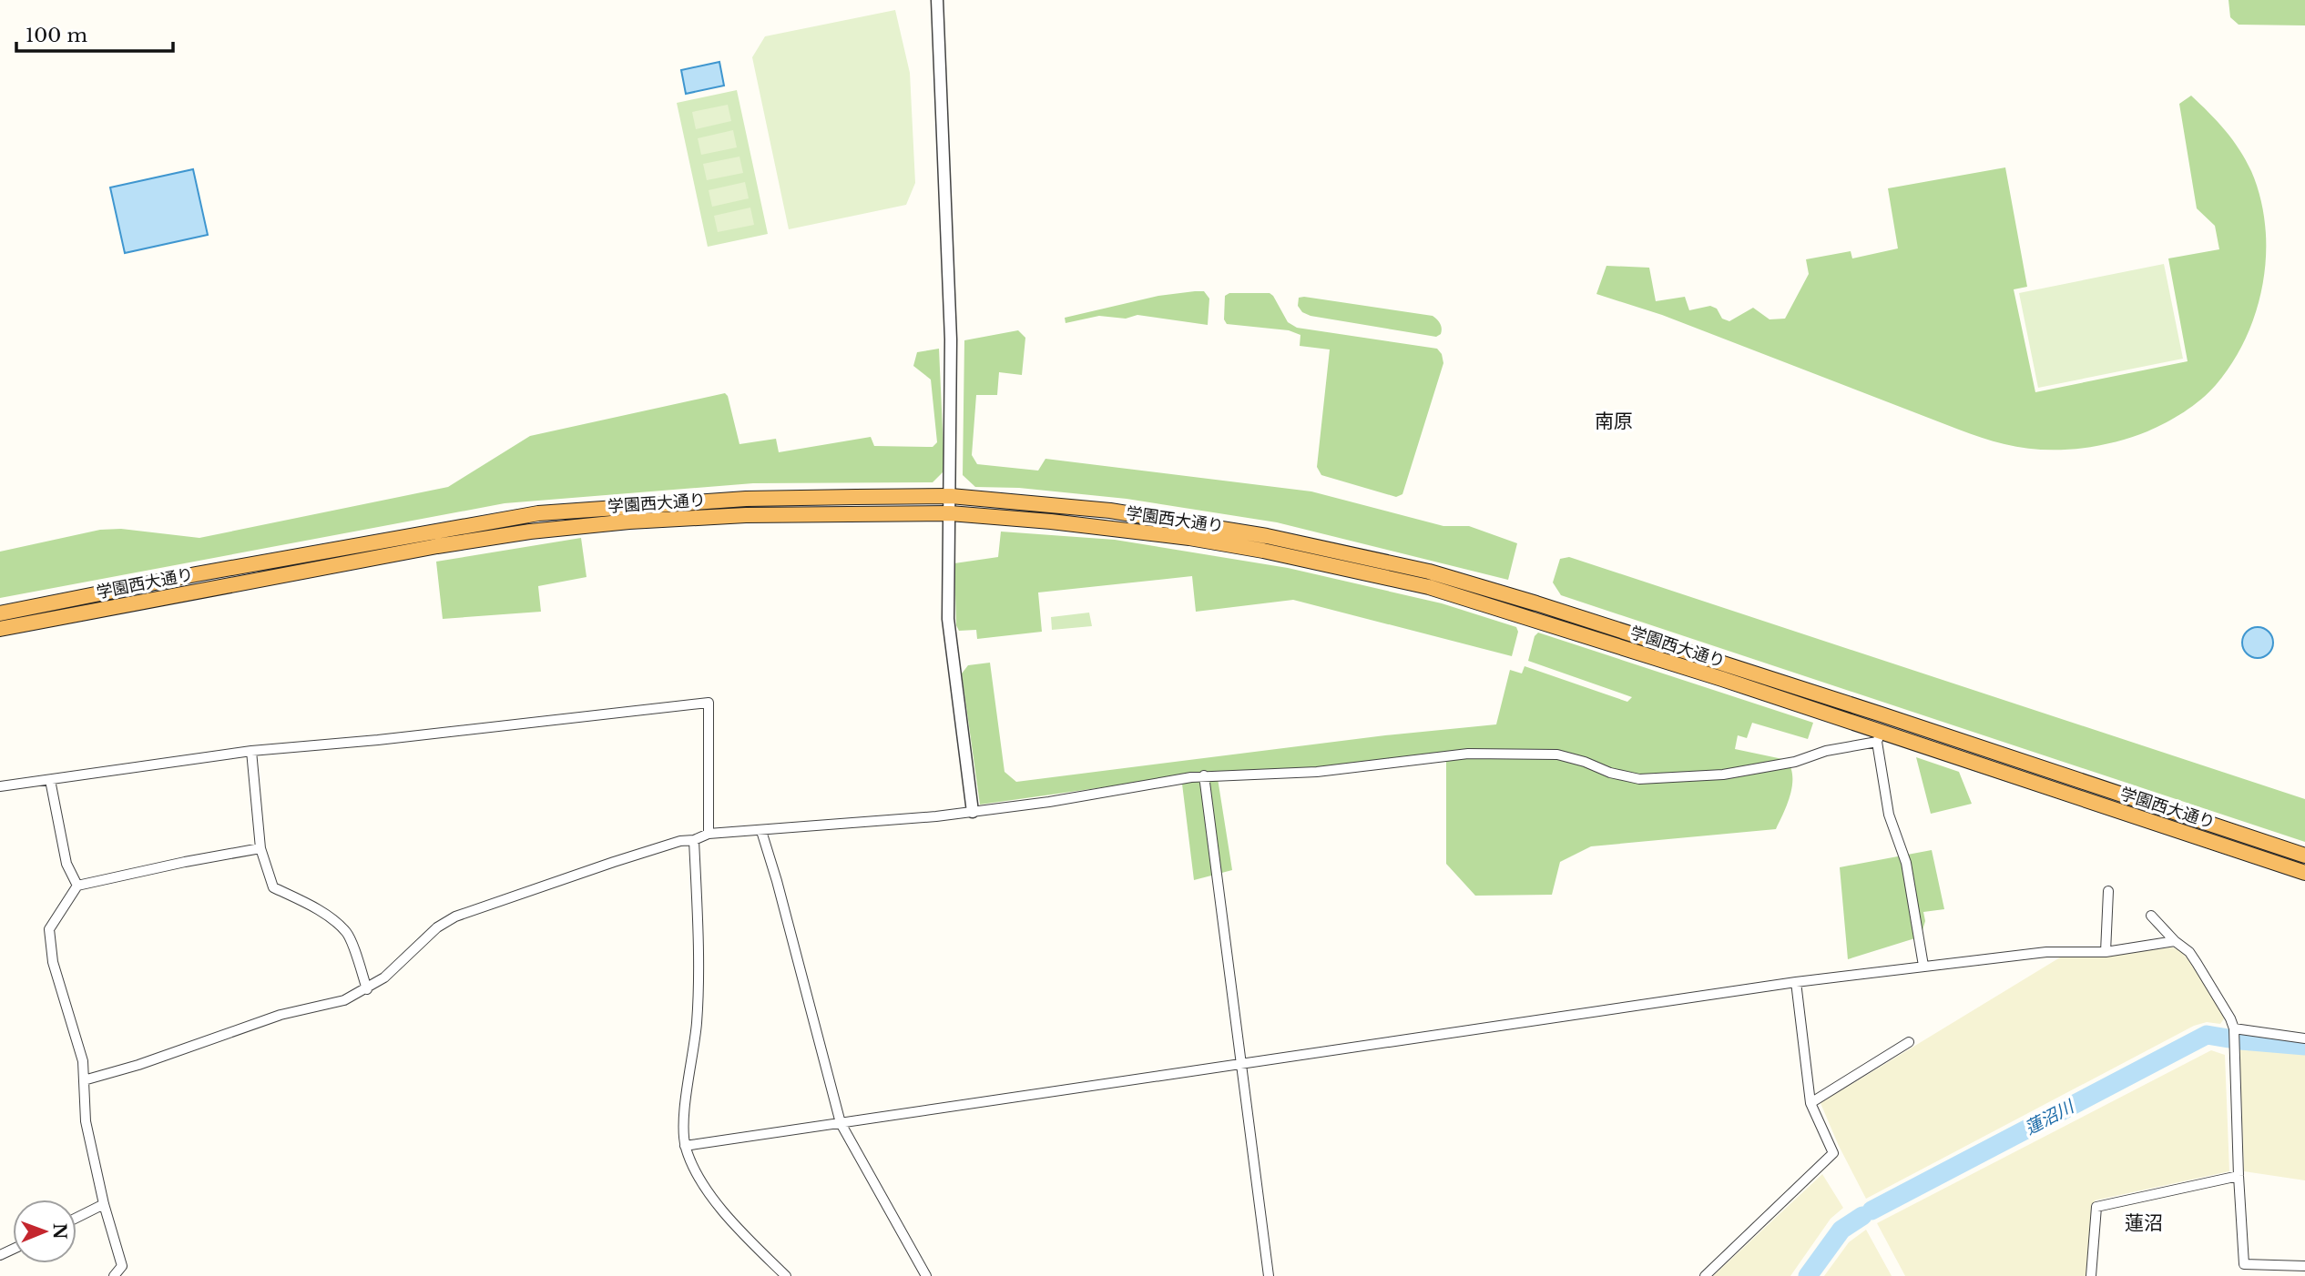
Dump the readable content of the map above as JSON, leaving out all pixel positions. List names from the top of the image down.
{
  "streets": {
    "highway": ["学園西大通り"]
  },
  "districts": ["南原", "蓮沼"],
  "water": ["蓮沼川"],
  "scale_bar": "100 m",
  "north": "right"
}
